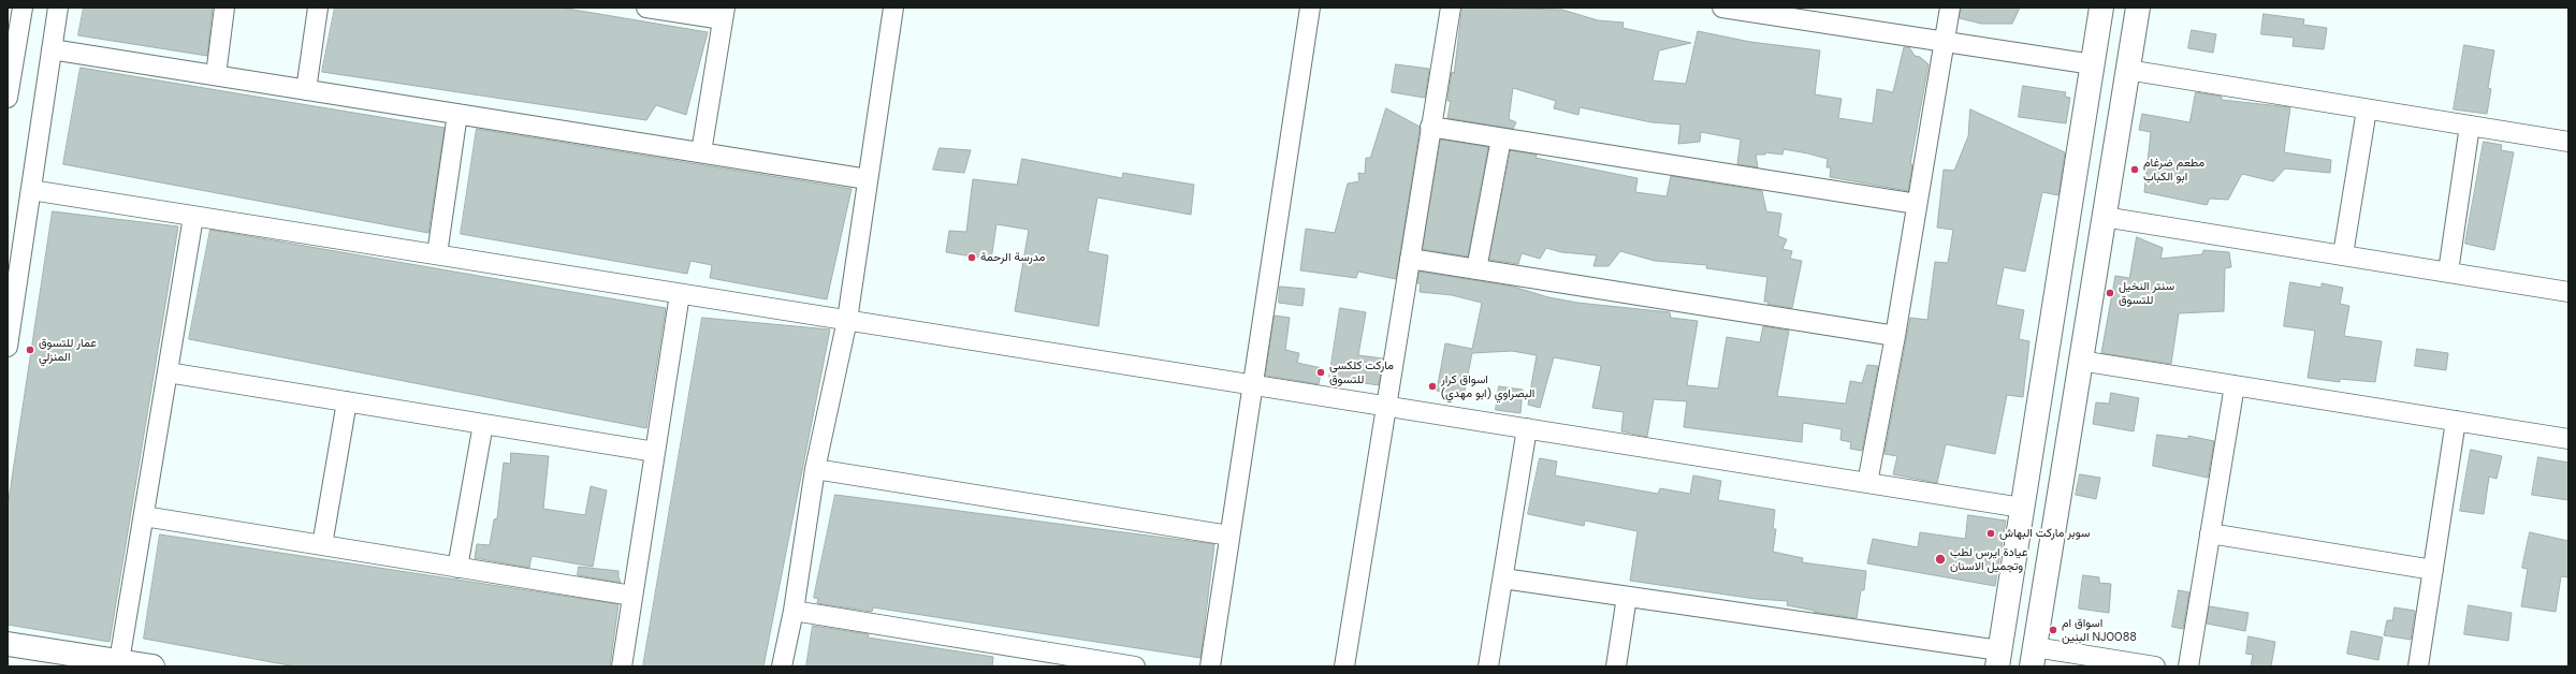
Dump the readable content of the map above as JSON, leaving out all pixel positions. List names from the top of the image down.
{
  "places": [
    "مطعم ضرغام ابو الكباب",
    "مدرسة الرحمة",
    "سنتر النخيل للتسوق",
    "عمار للتسوق المنزلي",
    "ماركت كلكسي للتسوق",
    "اسواق كرار البصراوي (ابو مهدي)",
    "سوبر ماركت البهاش",
    "عيادة ايرس لطب وتجميل الاسنان",
    "اسواق ام البنين NJ0088"
  ]
}
